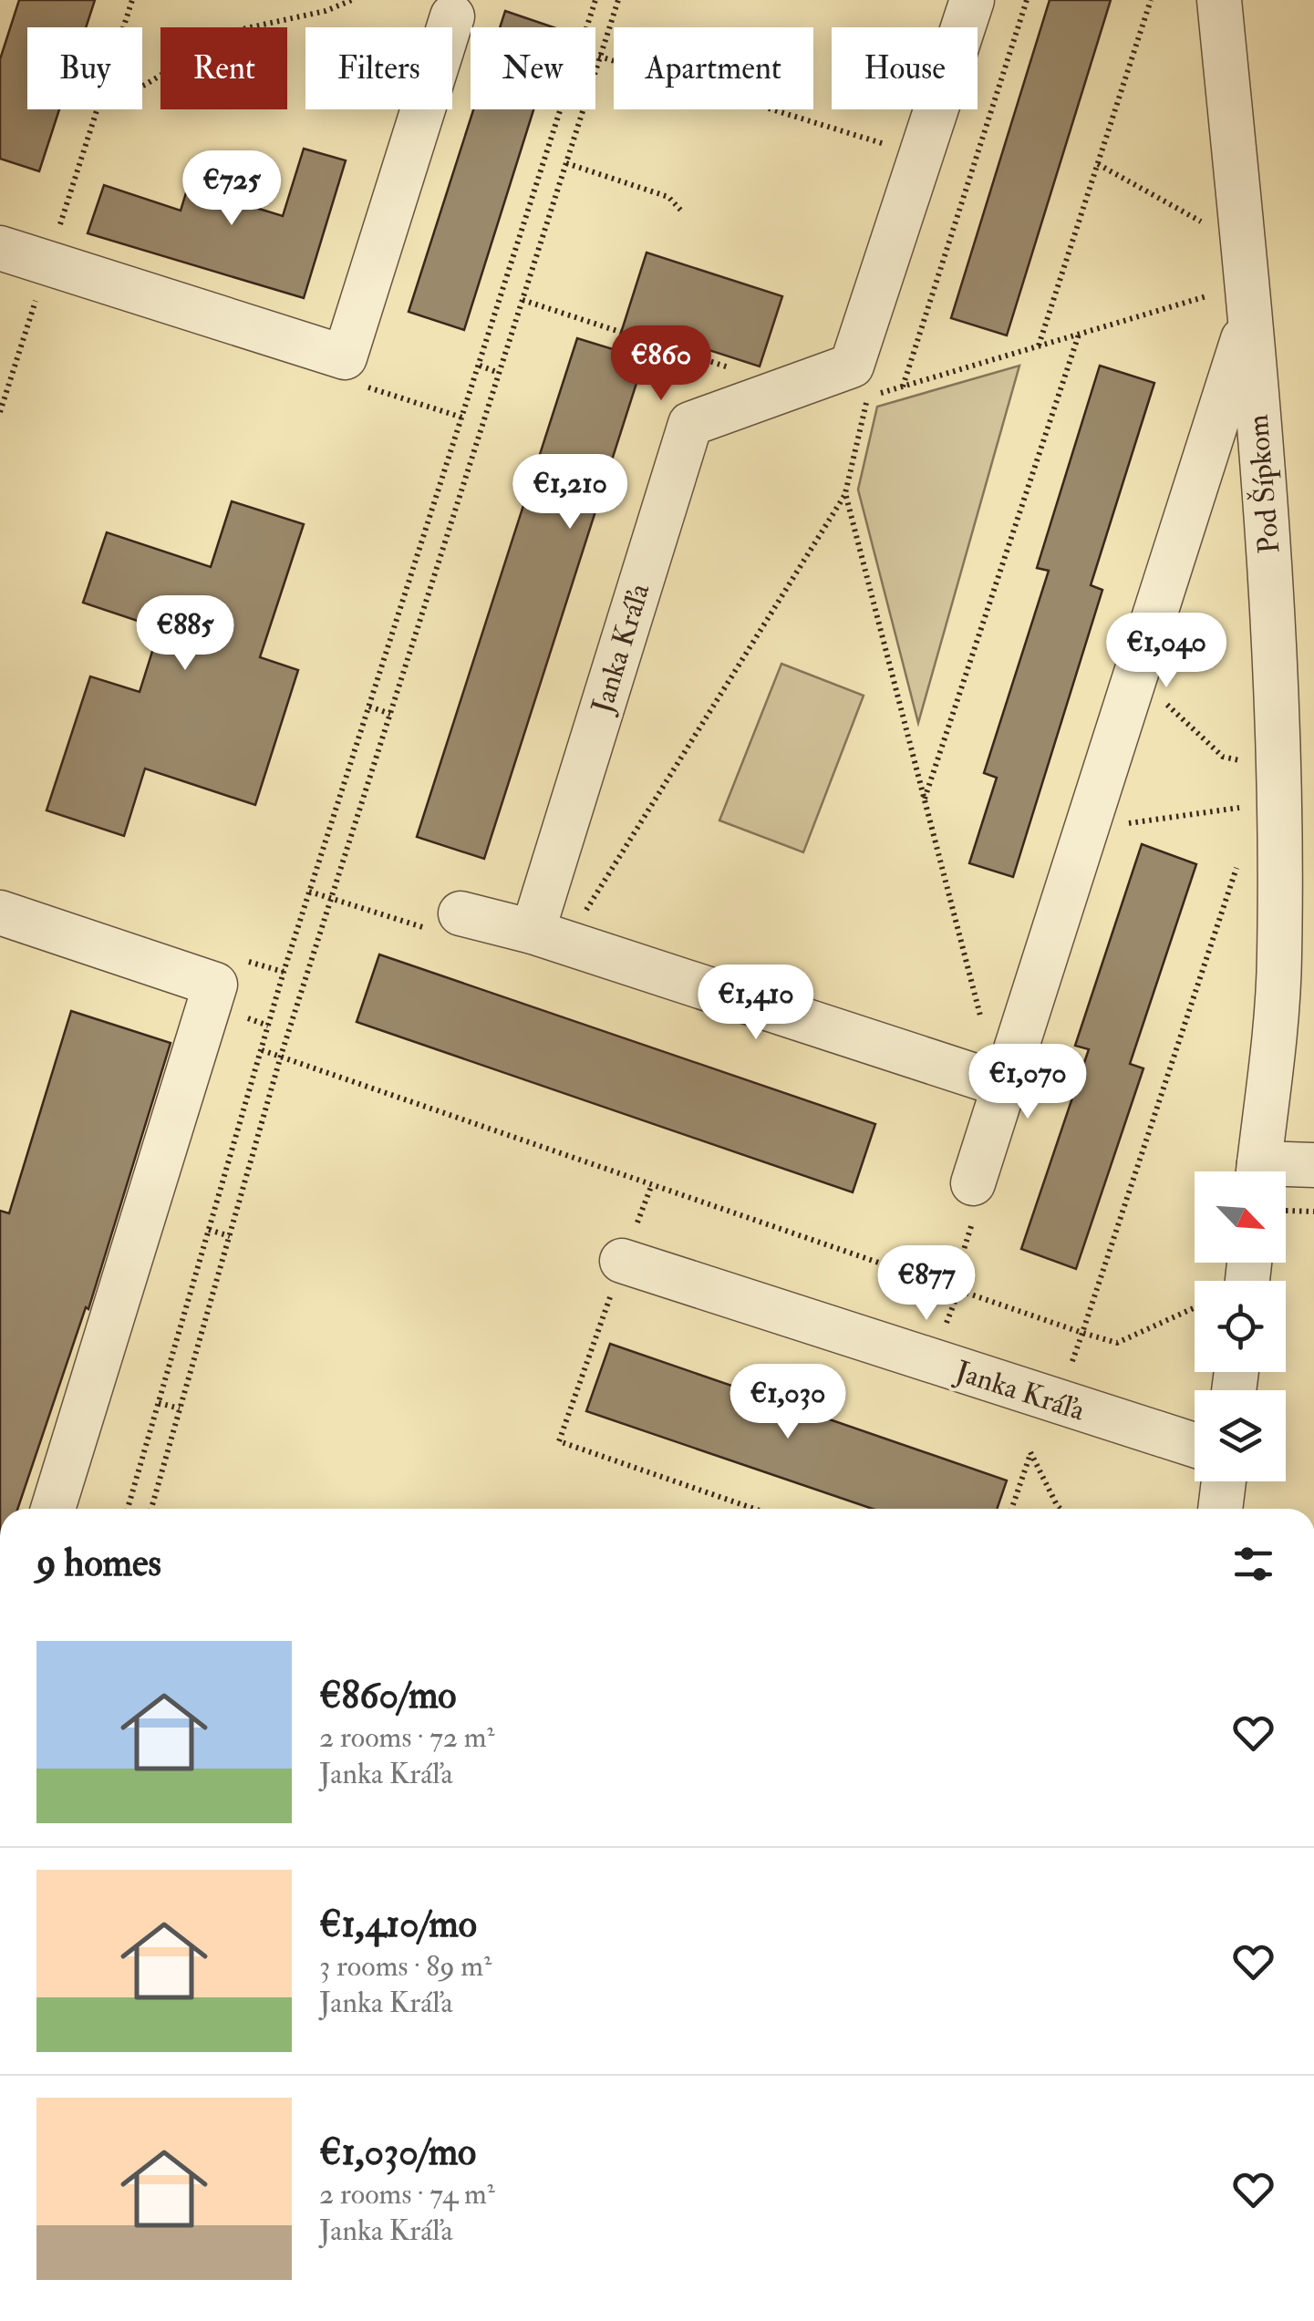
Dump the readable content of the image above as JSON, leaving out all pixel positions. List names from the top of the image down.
{
  "streets": {
    "street": ["Pod Šípkom", "Janka Kráľa"]
  },
  "north": "bottom right",
  "page": {
    "chip": [
      "Buy",
      "Rent",
      "Filters",
      "New",
      "Apartment",
      "House"
    ],
    "price": [
      "€725",
      "€860",
      "€1,210",
      "€885",
      "€1,040",
      "€1,410",
      "€1,070",
      "€877",
      "€1,030"
    ],
    "heading": "9 homes",
    "list": [
      {
        "name": "€860/mo",
        "note": "2 rooms · 72 m² · Janka Kráľa"
      },
      {
        "name": "€1,410/mo",
        "note": "3 rooms · 89 m² · Janka Kráľa"
      },
      {
        "name": "€1,030/mo",
        "note": "2 rooms · 74 m² · Janka Kráľa"
      }
    ]
  }
}
